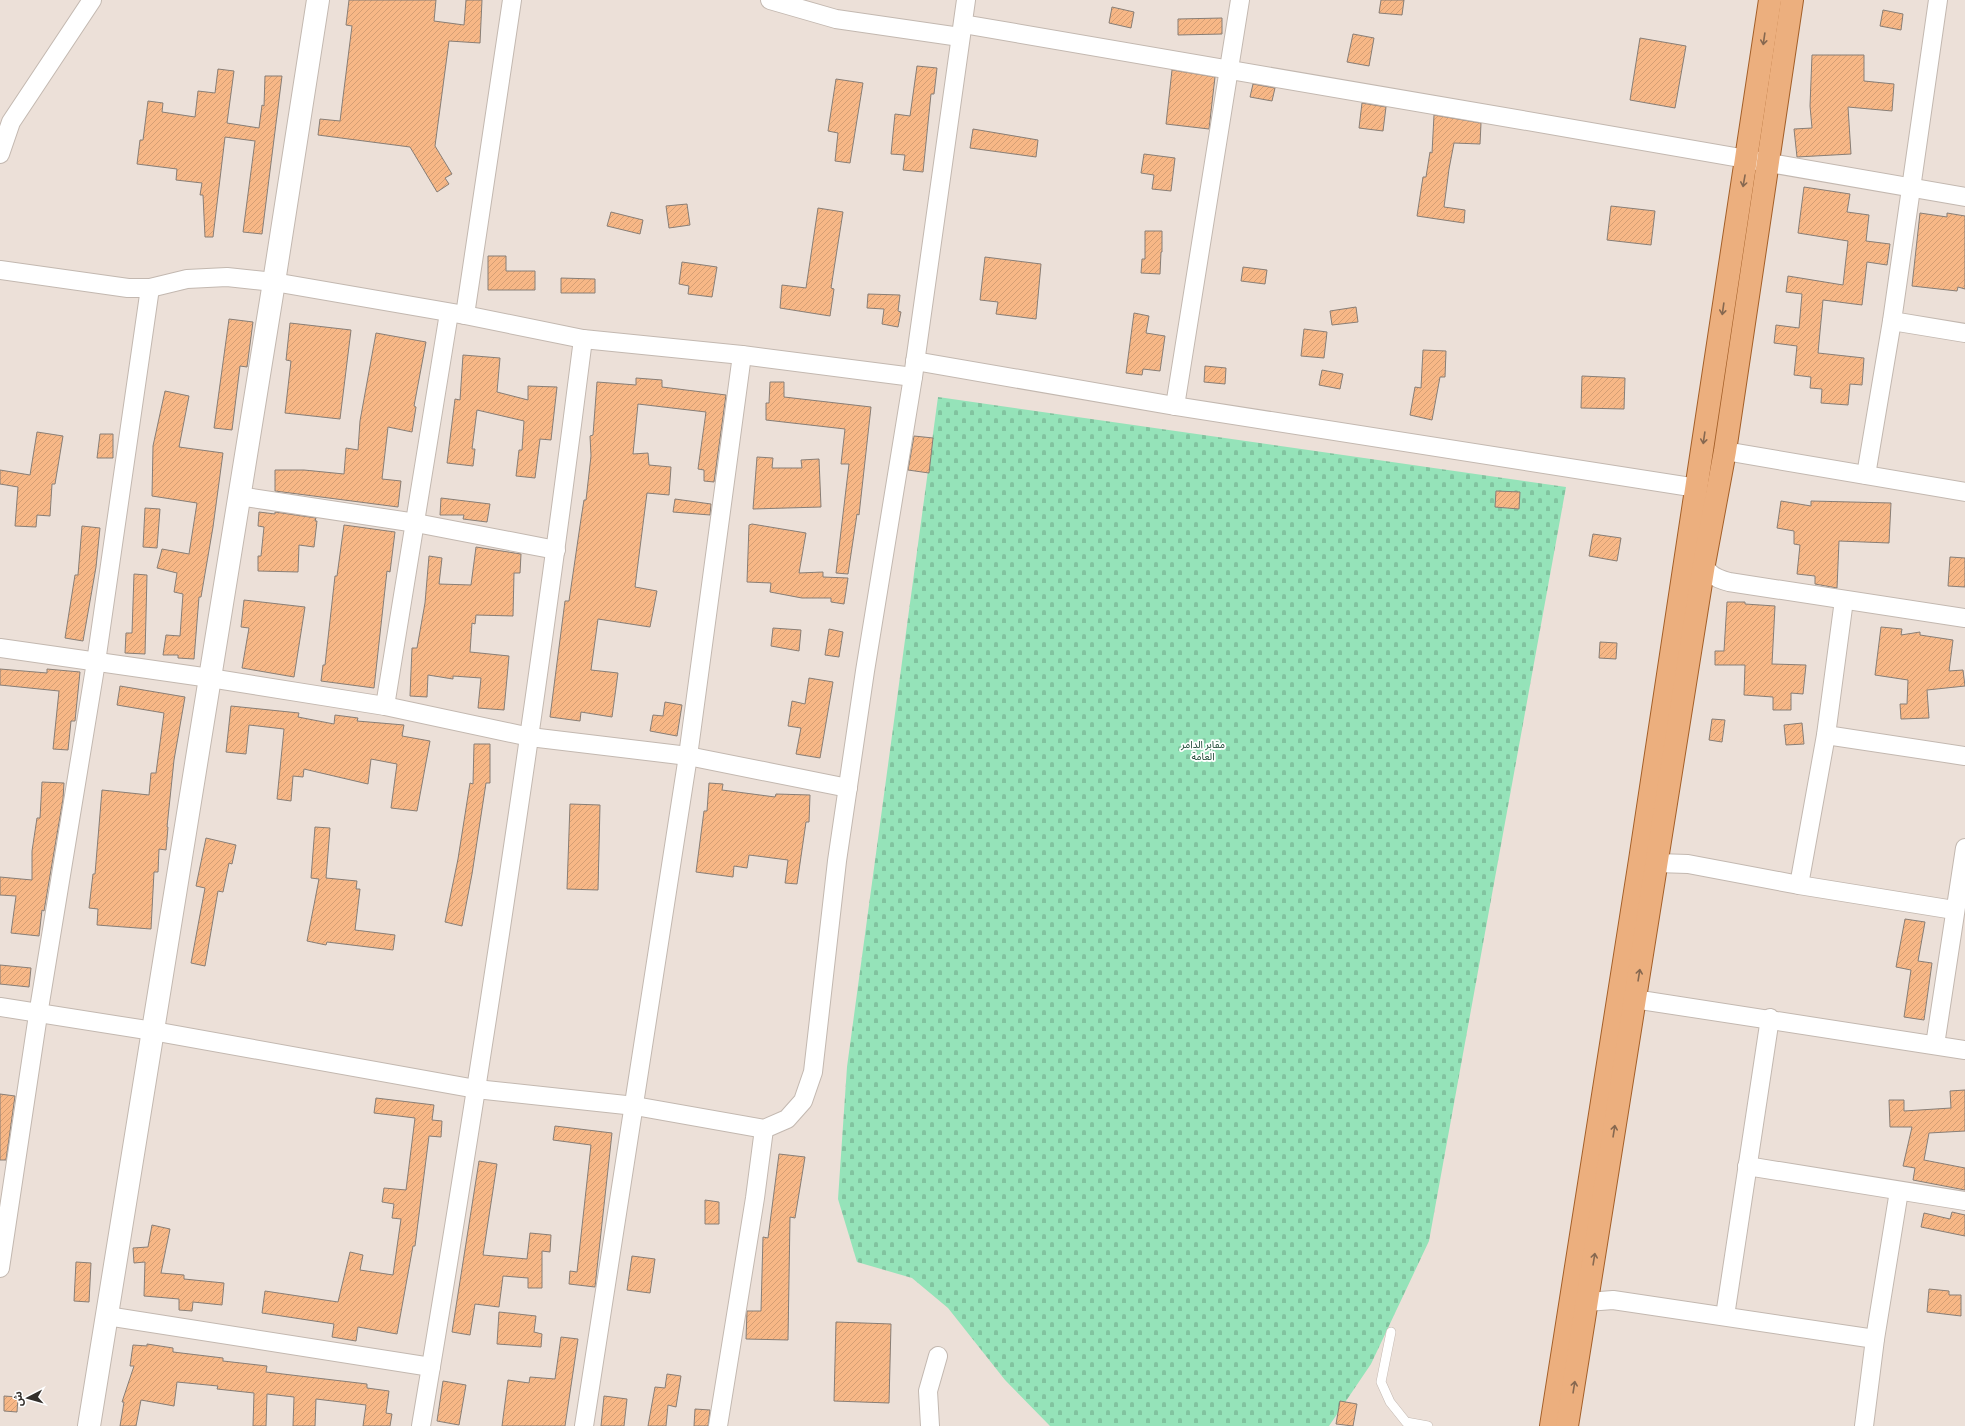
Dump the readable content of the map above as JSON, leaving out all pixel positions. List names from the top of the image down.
{
  "parks": ["مقابر الدامر العامة"],
  "north": "left"
}
